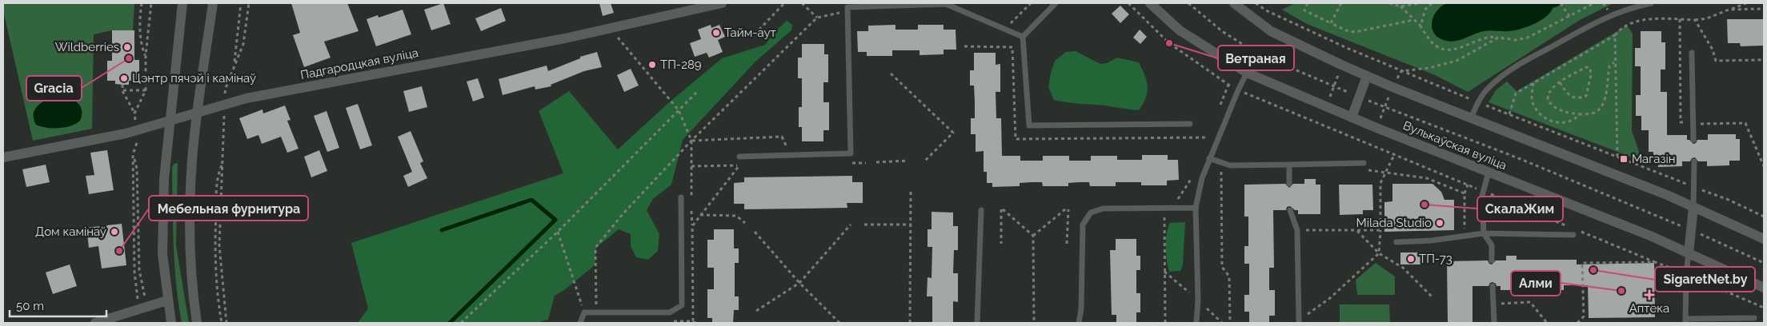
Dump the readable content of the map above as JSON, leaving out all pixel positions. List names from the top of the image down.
{
  "streets": {
    "street": ["Падгародцкая вуліца", "Вулькаўская вуліца"]
  },
  "places": {
    "other": [
      "Тайм-аут",
      "Ветраная",
      "Wildberries",
      "Gracia",
      "ТП-289",
      "Цэнтр пячэй і камiнаў",
      "СкалаЖим",
      "Milada Studio",
      "Дом камiнаў",
      "Мебельная фурнитура",
      "ТП-73",
      "SigaretNet.by",
      "Алми"
    ],
    "transit": ["Магазін"],
    "health": ["Аптека"]
  },
  "scale_bar": "50 m"
}
